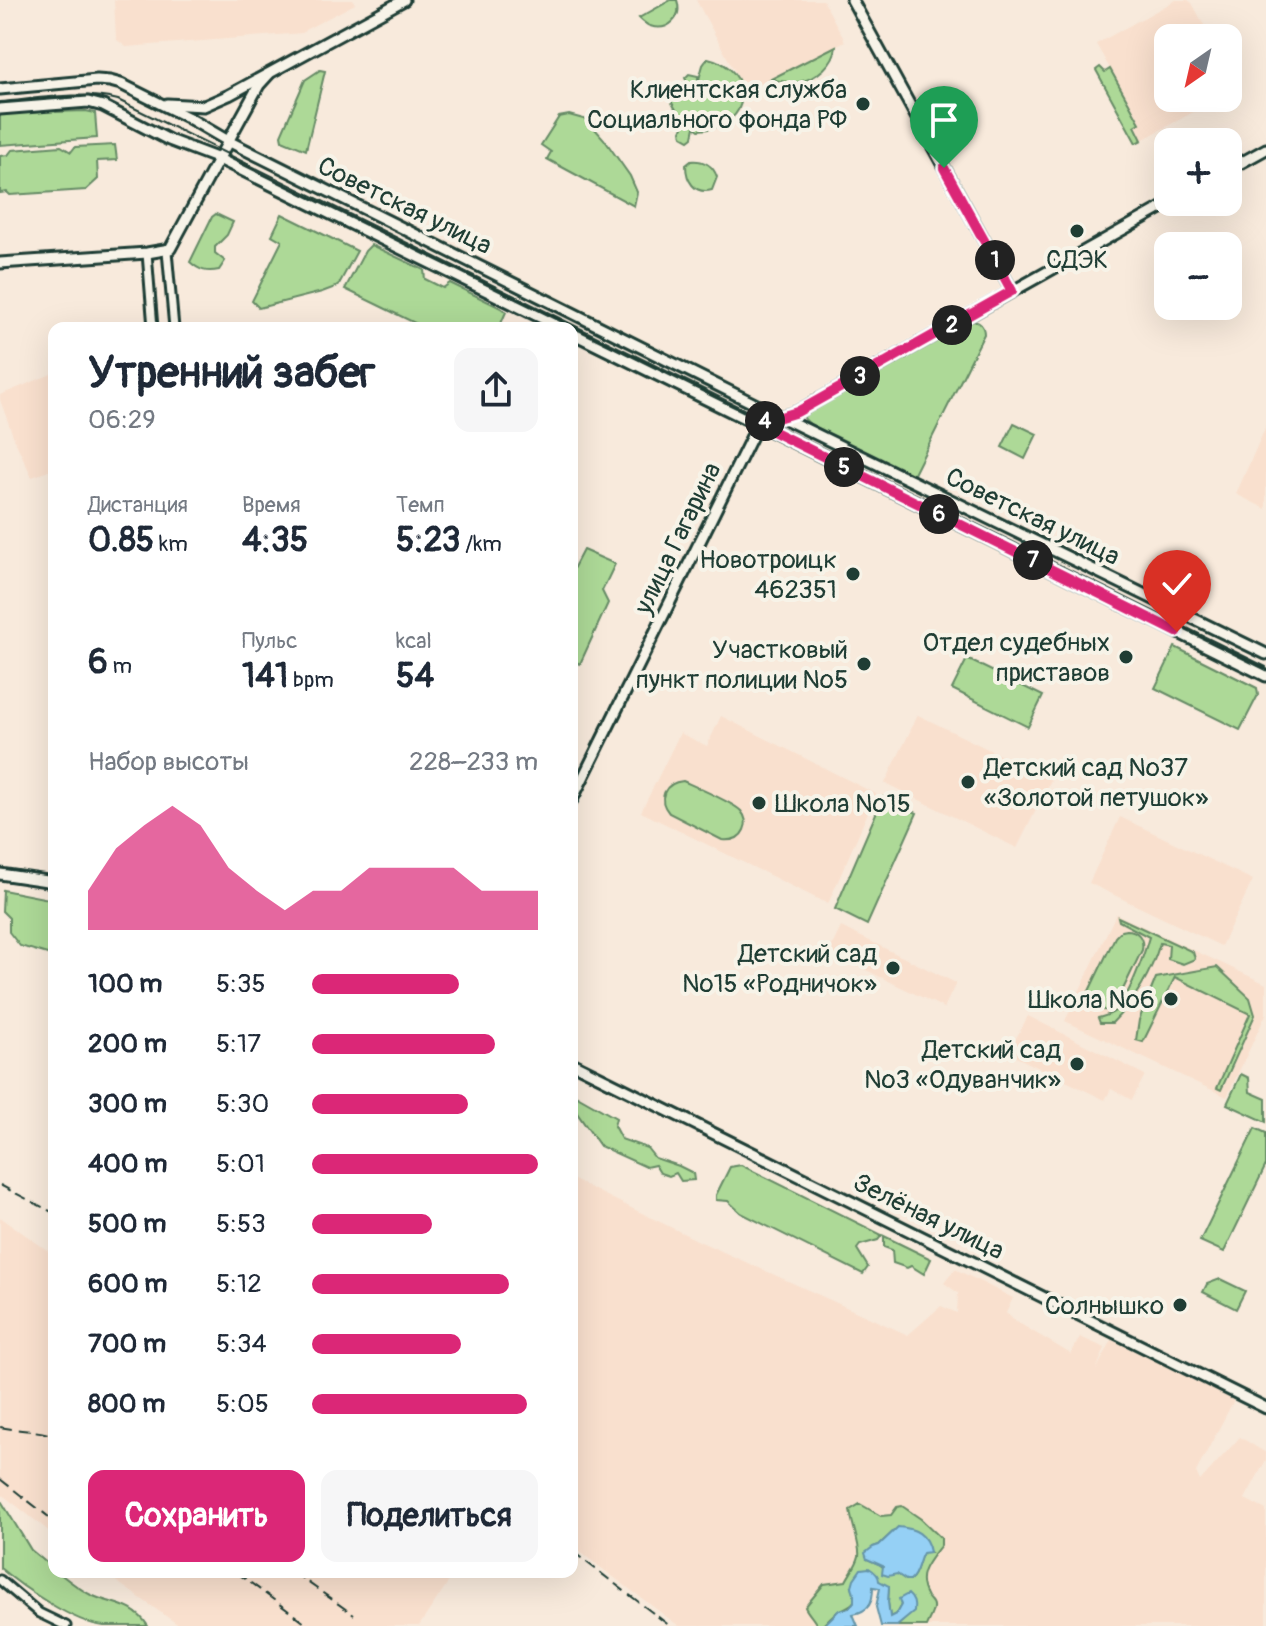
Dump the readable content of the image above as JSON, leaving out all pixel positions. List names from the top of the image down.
{
  "streets": {
    "main road": ["Советская улица", "улица Гагарина", "Зелёная улица"]
  },
  "crossings": [
    ["Советская улица", "улица Гагарина"]
  ],
  "places": [
    "Клиентская служба Социального фонда РФ",
    "СДЭК",
    "Новотроицк 462351",
    "Отдел судебных приставов",
    "Участковый пункт полиции №5",
    "Детский сад №37 «Золотой петушок»",
    "Школа №15",
    "Детский сад №15 «Родничок»",
    "Школа №6",
    "Детский сад №3 «Одуванчик»",
    "Солнышко"
  ],
  "north": "bottom left",
  "page": {
    "map_buttons": ["+", "−"],
    "pins": [
      "1",
      "2",
      "3",
      "4",
      "5",
      "6",
      "7"
    ],
    "heading": ["Утренний забег", "06:29"],
    "stats": [
      ["Дистанция", "0.85 km"],
      ["Время", "4:35"],
      ["Темп", "5:23 /km"],
      ["6 m"],
      ["Пульс", "141 bpm"],
      ["kcal", "54"]
    ],
    "chart": ["Набор высоты", "228–233 m"],
    "list": [
      {
        "name": "100 m",
        "note": "5:35"
      },
      {
        "name": "200 m",
        "note": "5:17"
      },
      {
        "name": "300 m",
        "note": "5:30"
      },
      {
        "name": "400 m",
        "note": "5:01"
      },
      {
        "name": "500 m",
        "note": "5:53"
      },
      {
        "name": "600 m",
        "note": "5:12"
      },
      {
        "name": "700 m",
        "note": "5:34"
      },
      {
        "name": "800 m",
        "note": "5:05"
      }
    ],
    "buttons": ["Сохранить", "Поделиться"]
  }
}
